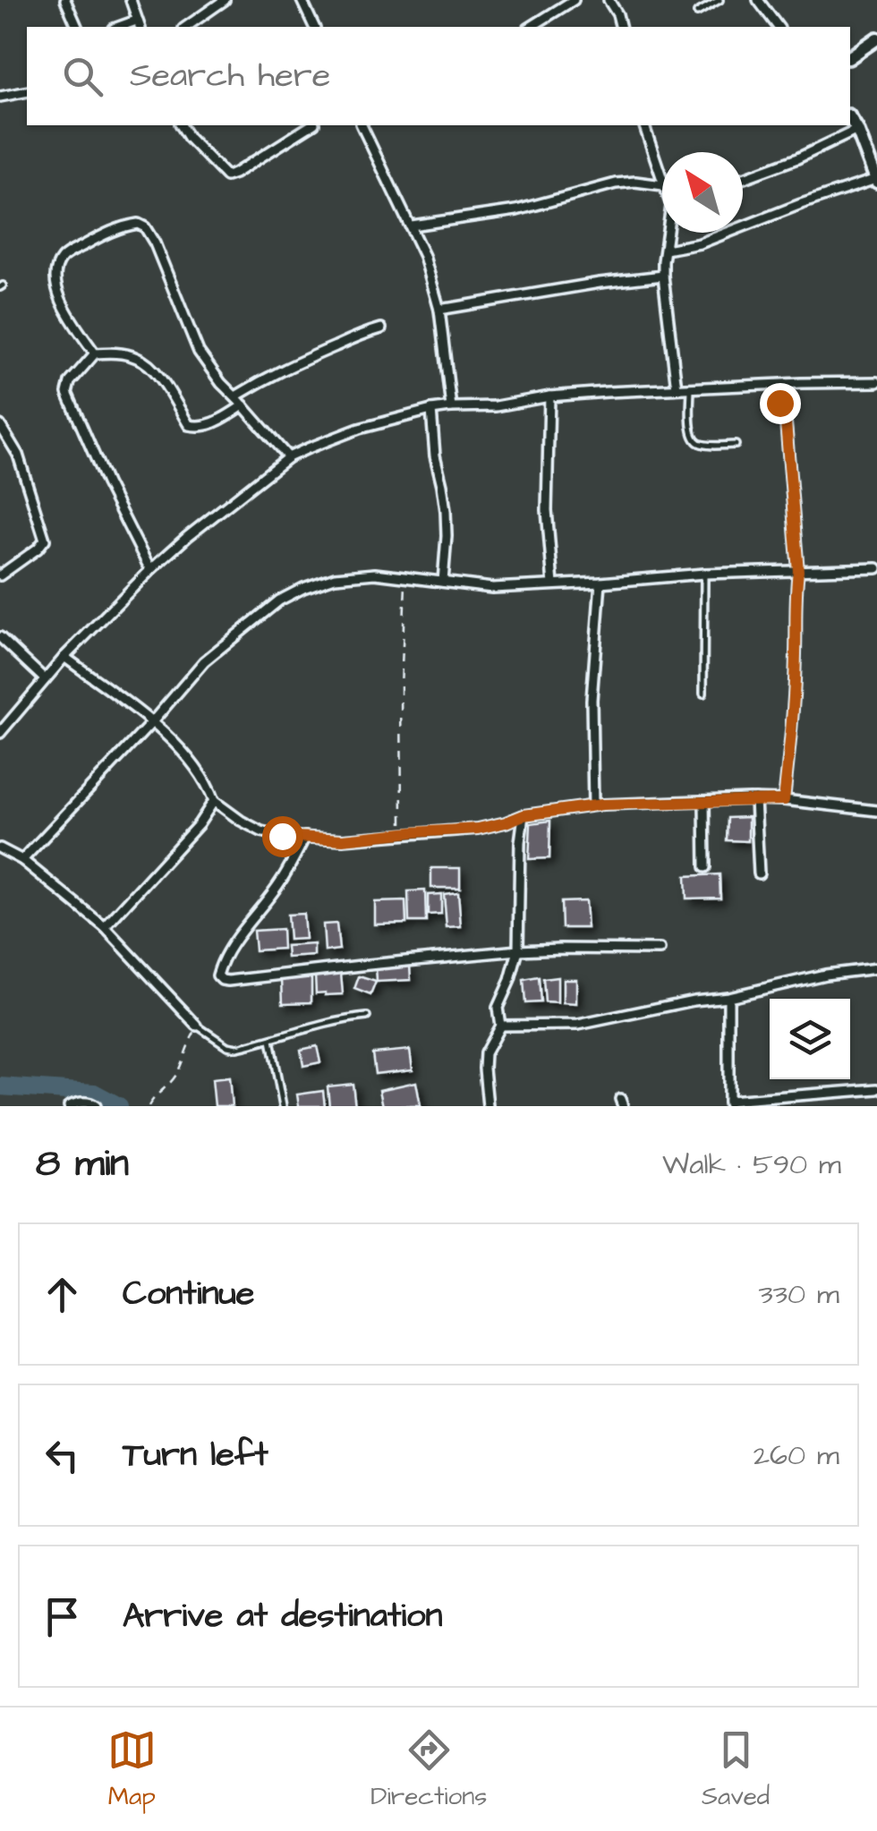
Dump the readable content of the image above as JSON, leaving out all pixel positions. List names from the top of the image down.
{
  "north": "top left",
  "page": {
    "search": "Search here",
    "heading": ["8 min", "Walk · 590 m"],
    "list": [
      ["Continue", "330 m"],
      ["Turn left", "260 m"],
      "Arrive at destination"
    ],
    "nav": ["Map", "Directions", "Saved"]
  }
}
